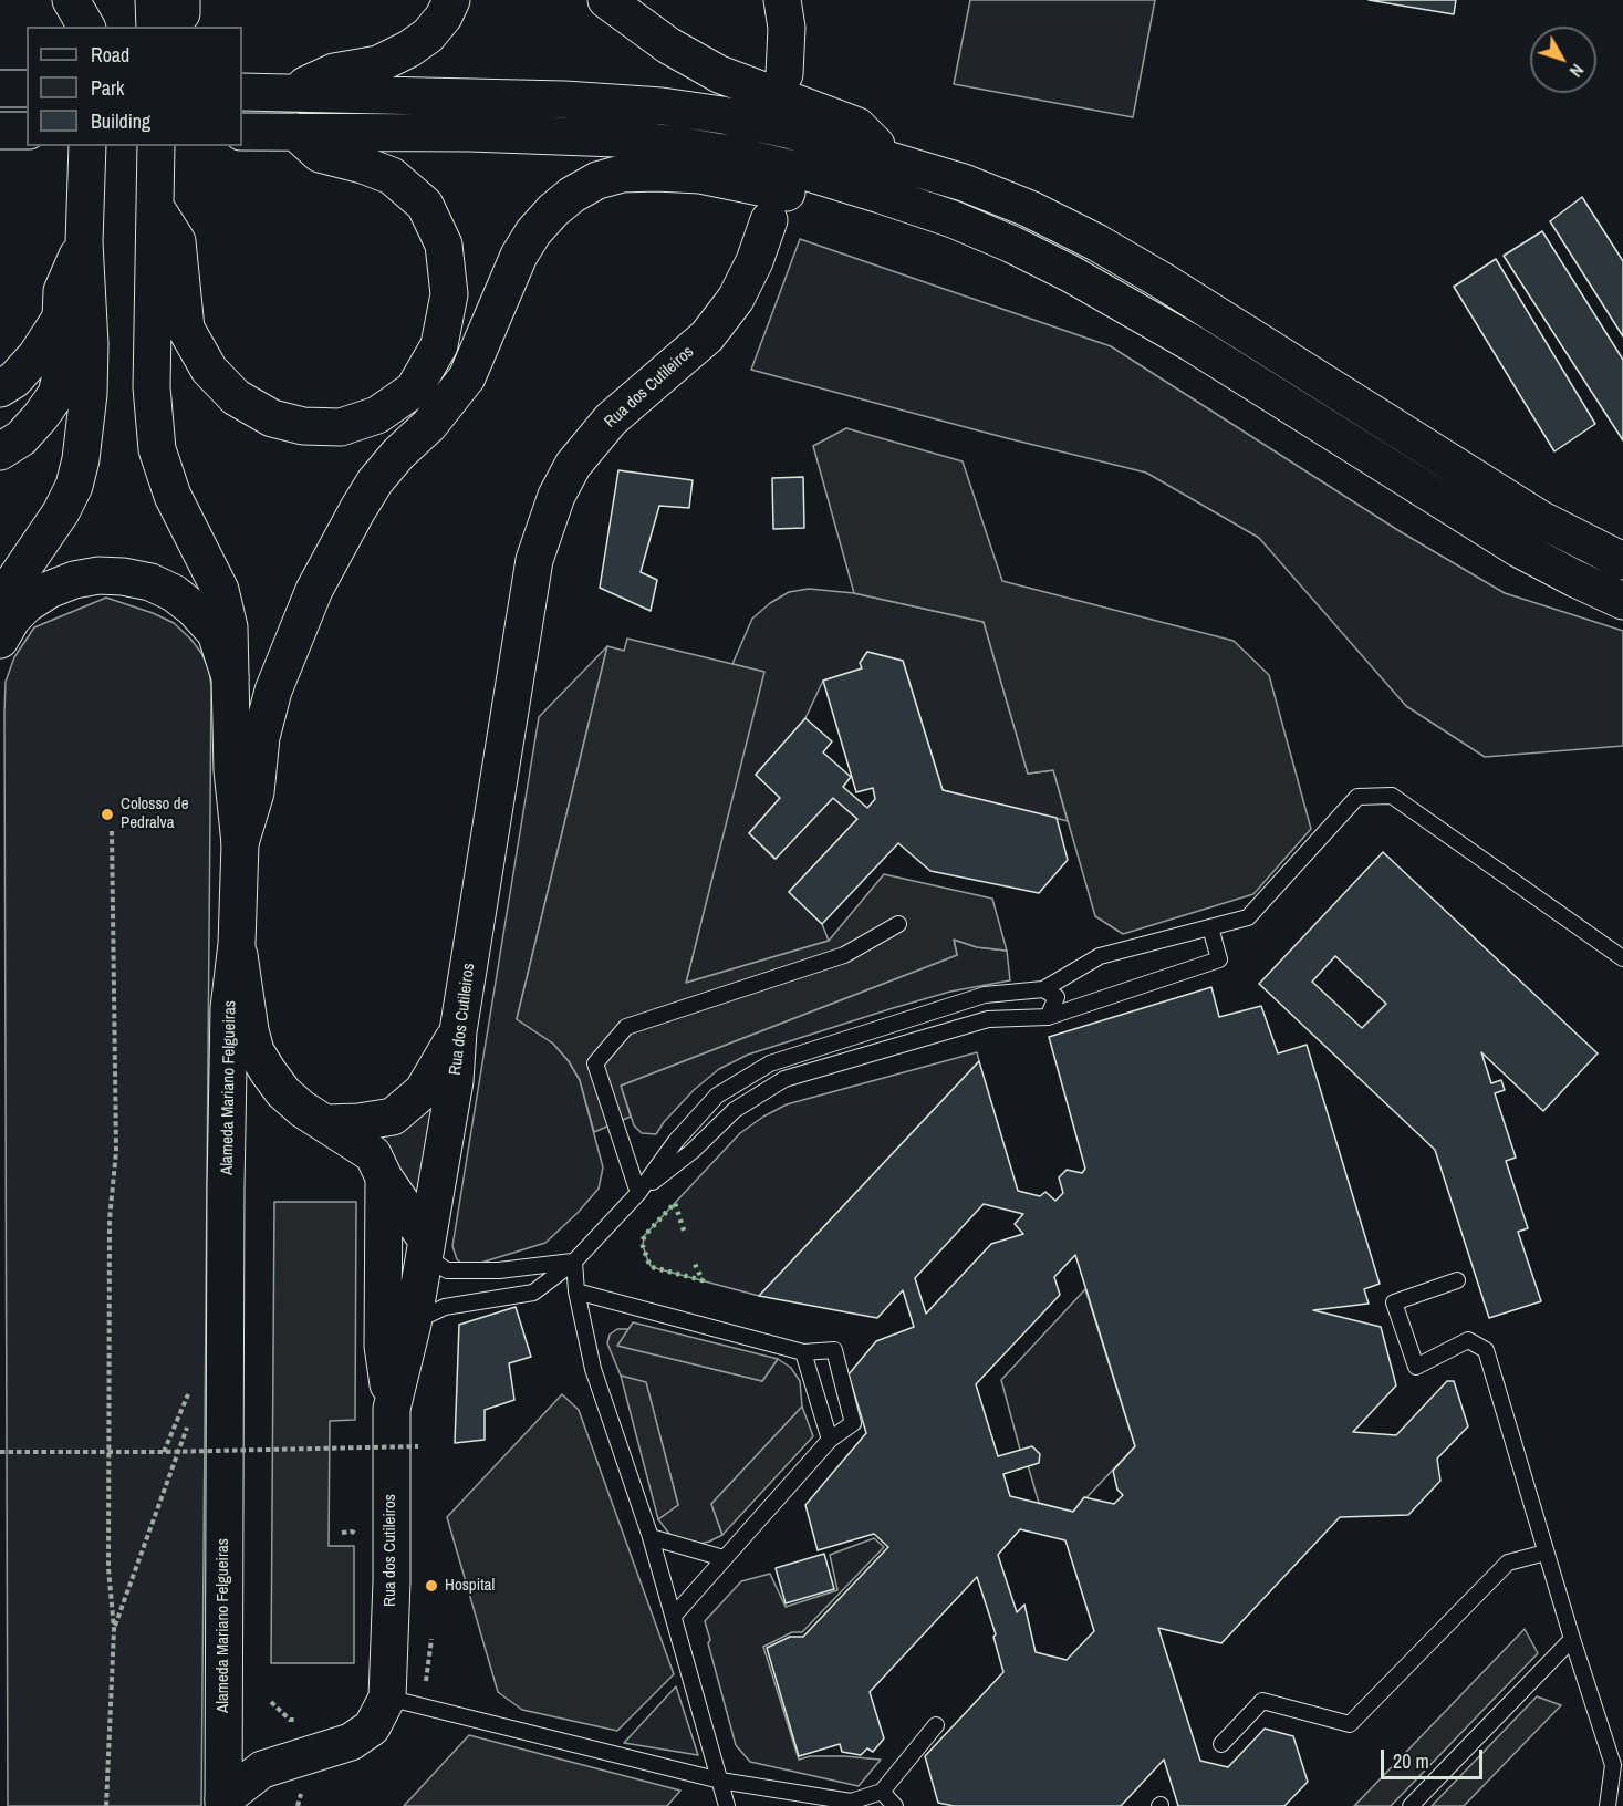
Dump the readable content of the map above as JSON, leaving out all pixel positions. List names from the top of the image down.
{
  "streets": {
    "main road": ["Rua dos Cutileiros", "Alameda Mariano Felgueiras"]
  },
  "crossings": [
    ["Rua dos Cutileiros", "Alameda Mariano Felgueiras"]
  ],
  "places": ["Colosso de Pedralva", "Hospital"],
  "legend": ["Road", "Park", "Building"],
  "scale_bar": "20 m",
  "north": "bottom right"
}
